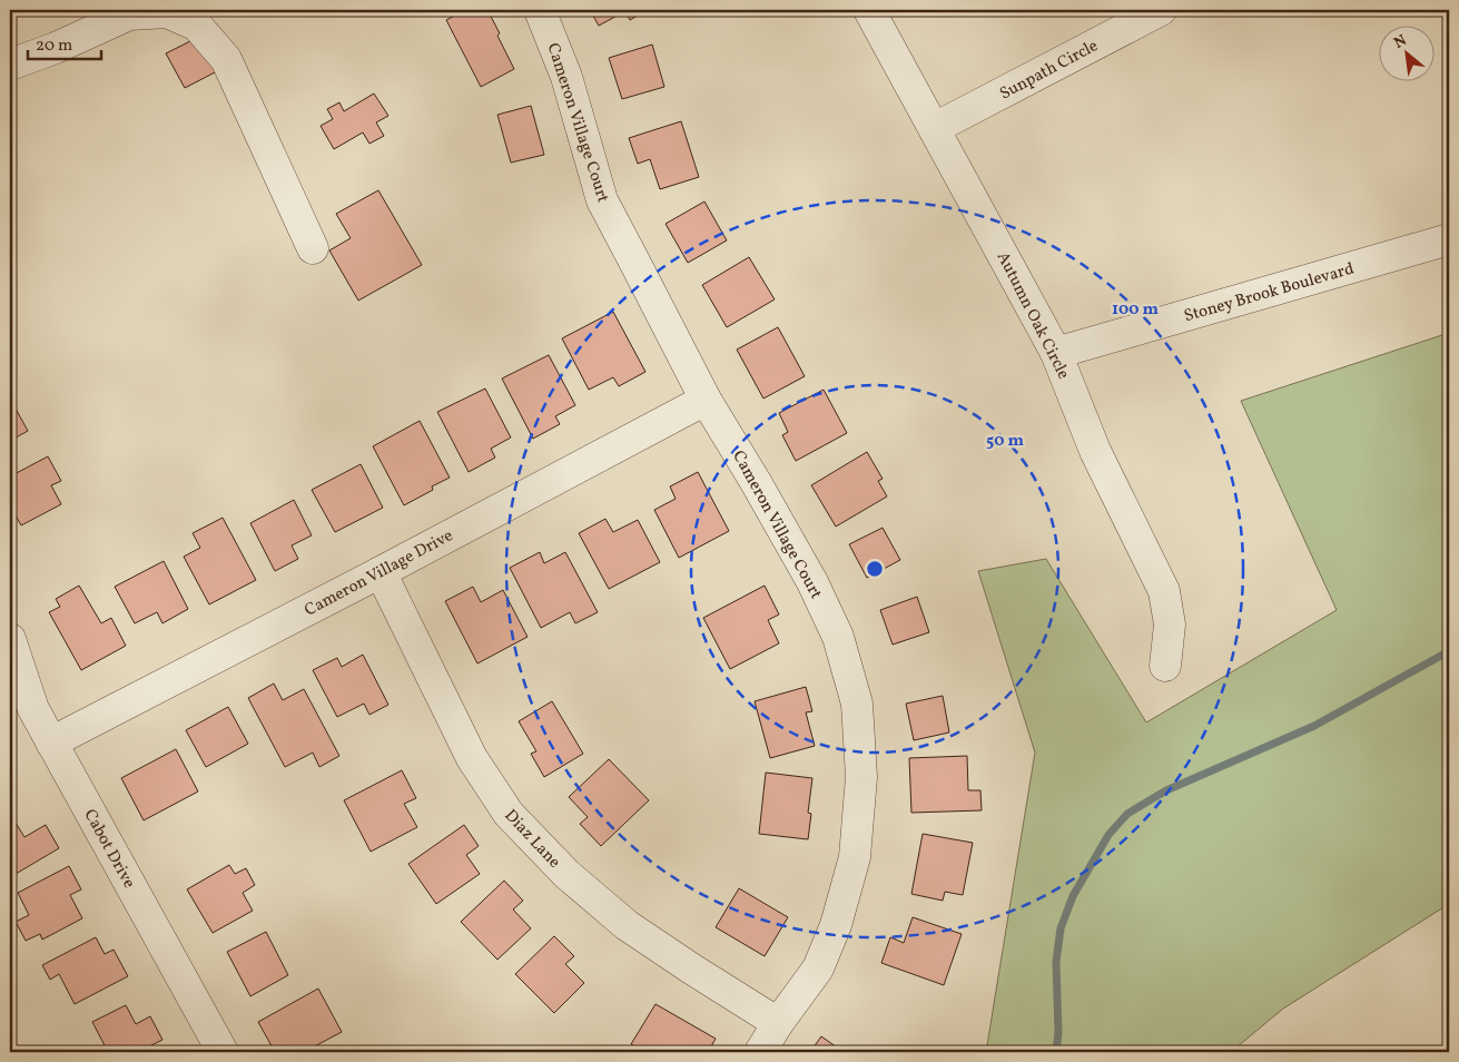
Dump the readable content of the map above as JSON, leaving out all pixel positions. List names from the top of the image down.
{
  "streets": {
    "street": [
      "Sunpath Circle",
      "Cameron Village Court",
      "Stoney Brook Boulevard",
      "Autumn Oak Circle",
      "Cameron Village Drive",
      "Diaz Lane",
      "Cabot Drive"
    ]
  },
  "crossings": [
    ["Sunpath Circle", "Autumn Oak Circle"],
    ["Cameron Village Court", "Cameron Village Drive"],
    ["Cameron Village Court", "Diaz Lane"],
    ["Stoney Brook Boulevard", "Autumn Oak Circle"],
    ["Cameron Village Drive", "Diaz Lane"],
    ["Cameron Village Drive", "Cabot Drive"]
  ],
  "scale_bar": "20 m",
  "north": "top left",
  "rings": ["100 m", "50 m"]
}
